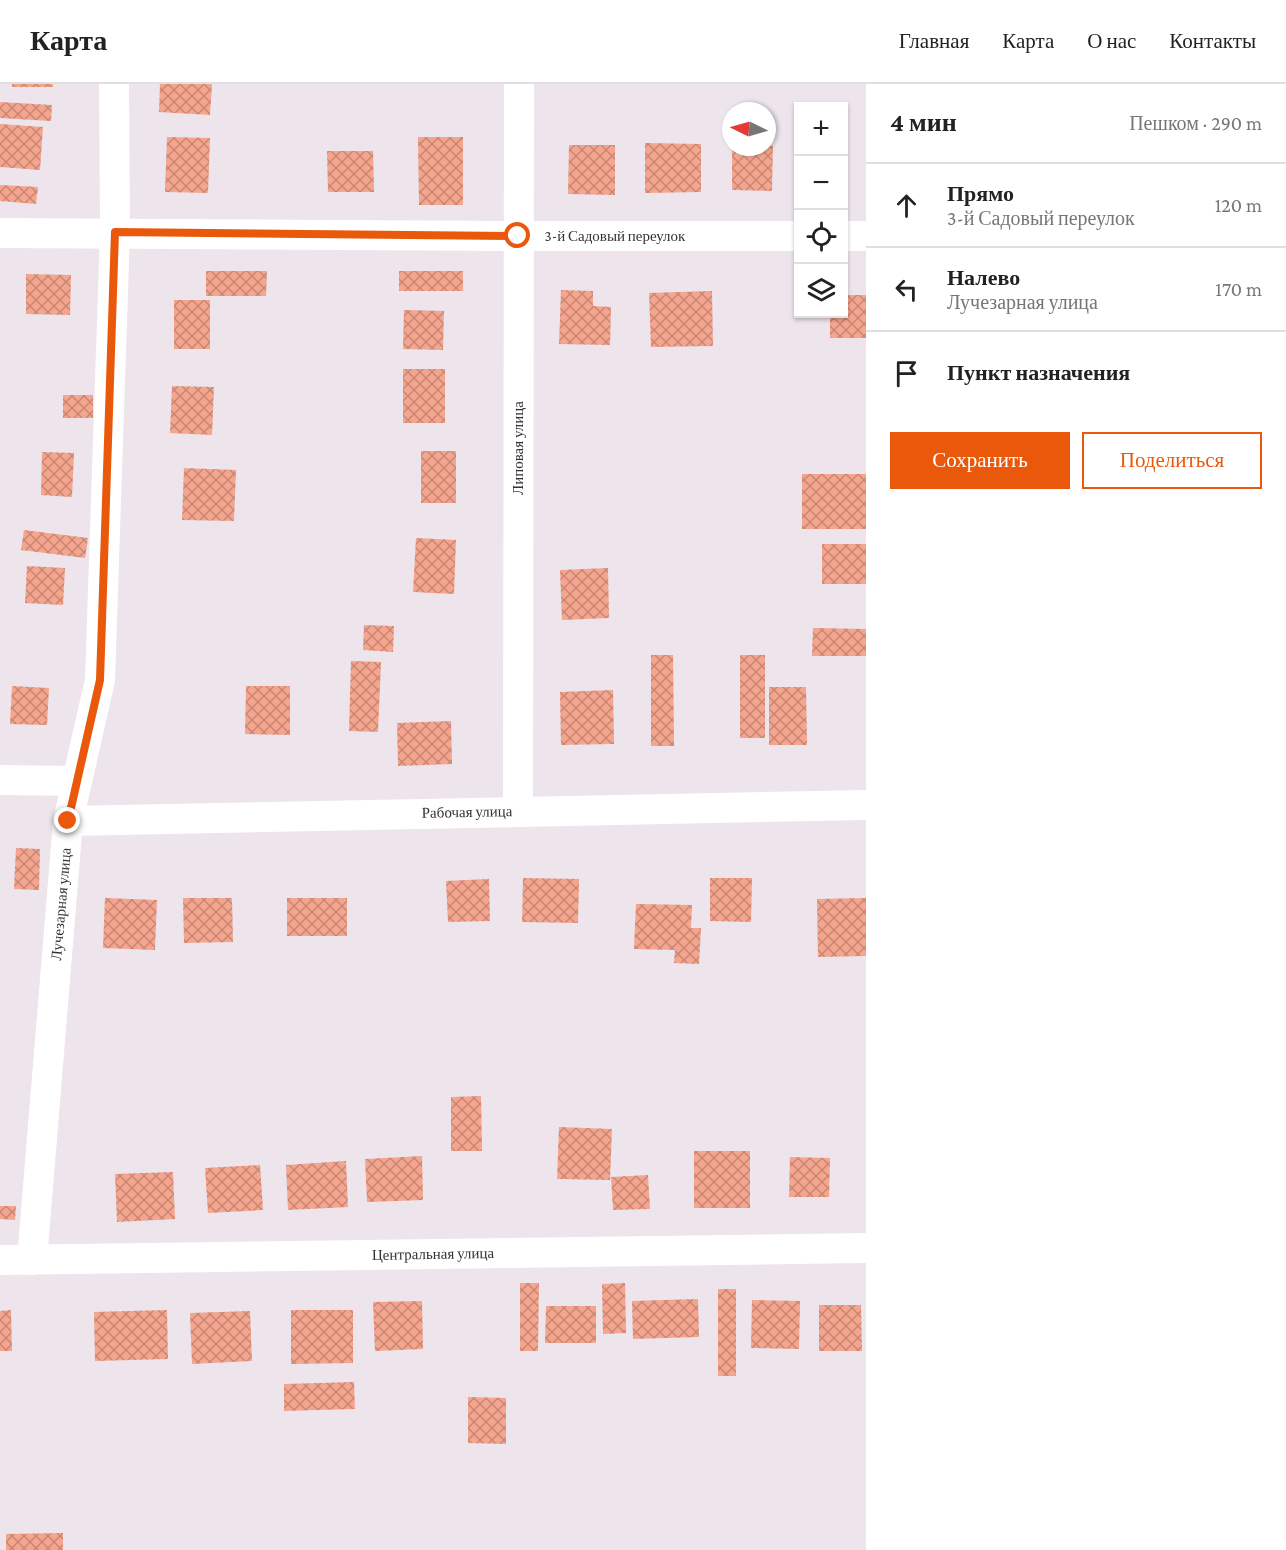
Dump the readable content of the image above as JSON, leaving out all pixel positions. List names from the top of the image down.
{
  "streets": {
    "street": [
      "3-й Садовый переулок",
      "Липовая улица",
      "Рабочая улица",
      "Лучезарная улица",
      "Центральная улица"
    ]
  },
  "crossings": [
    ["3-й Садовый переулок", "Липовая улица"],
    ["3-й Садовый переулок", "Лучезарная улица"],
    ["Липовая улица", "Рабочая улица"],
    ["Рабочая улица", "Лучезарная улица"],
    ["Лучезарная улица", "Центральная улица"]
  ],
  "north": "left",
  "page": {
    "header": "Карта",
    "nav": [
      "Главная",
      "Карта",
      "О нас",
      "Контакты"
    ],
    "heading": ["4 мин", "Пешком · 290 m"],
    "map_buttons": ["+", "−"],
    "list": [
      ["Прямо", "3-й Садовый переулок", "120 m"],
      ["Налево", "Лучезарная улица", "170 m"],
      "Пункт назначения"
    ],
    "buttons": ["Сохранить", "Поделиться"]
  }
}
